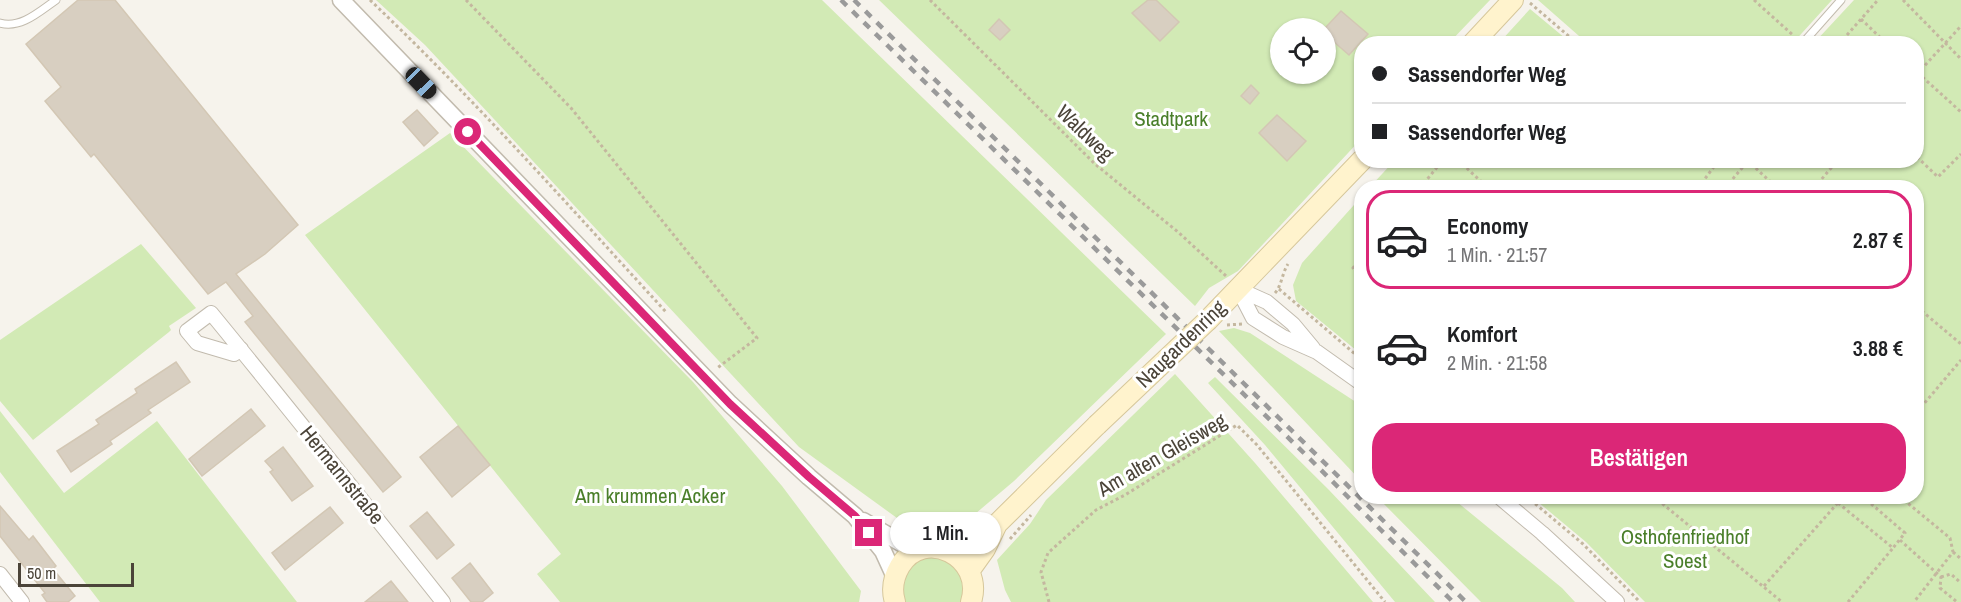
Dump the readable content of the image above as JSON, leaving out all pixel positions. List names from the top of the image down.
{
  "streets": {
    "main road": ["Naugardenring"],
    "street": ["Hermannstraße"],
    "path": ["Waldweg", "Am alten Gleisweg"]
  },
  "crossings": [
    ["Waldweg", "Naugardenring"]
  ],
  "parks": ["Stadtpark", "Am krummen Acker", "Osthofenfriedhof Soest"],
  "scale_bar": "50 m",
  "page": {
    "banner": ["Sassendorfer Weg", "Sassendorfer Weg"],
    "list": [
      {
        "name": "Economy",
        "note": "1 Min. · 21:57",
        "value": "2.87 €"
      },
      {
        "name": "Komfort",
        "note": "2 Min. · 21:58",
        "value": "3.88 €"
      }
    ],
    "buttons": "Bestätigen",
    "bubble": "1 Min.",
    "scale": "50 m"
  }
}
